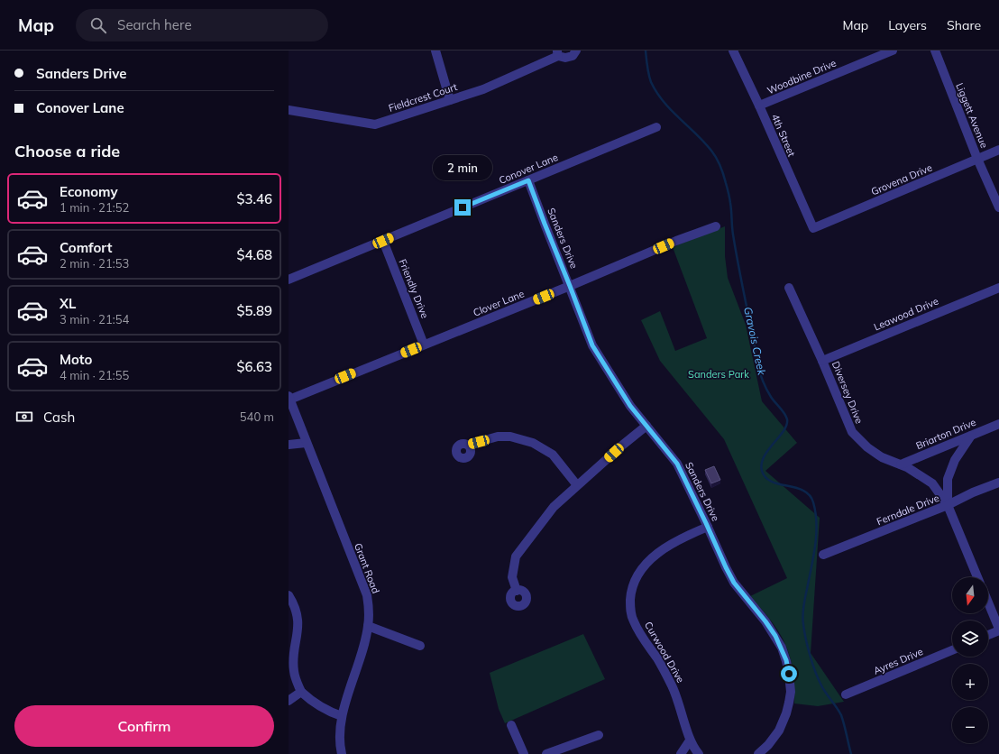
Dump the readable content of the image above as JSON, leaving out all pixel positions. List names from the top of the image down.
{
  "streets": {
    "street": [
      "Woodbine Drive",
      "Fieldcrest Court",
      "Liggett Avenue",
      "4th Street",
      "Conover Lane",
      "Grovena Drive",
      "Sanders Drive",
      "Friendly Drive",
      "Clover Lane",
      "Leawood Drive",
      "Diversey Drive",
      "Briarton Drive",
      "Ferndale Drive",
      "Grant Road",
      "Curwood Drive",
      "Ayres Drive"
    ]
  },
  "crossings": [
    ["Woodbine Drive", "4th Street"],
    ["Liggett Avenue", "Grovena Drive"],
    ["4th Street", "Grovena Drive"],
    ["Conover Lane", "Sanders Drive"],
    ["Conover Lane", "Friendly Drive"],
    ["Sanders Drive", "Clover Lane"],
    ["Sanders Drive", "Curwood Drive"],
    ["Friendly Drive", "Clover Lane"],
    ["Clover Lane", "Grant Road"],
    ["Leawood Drive", "Diversey Drive"],
    ["Diversey Drive", "Briarton Drive"],
    ["Diversey Drive", "Ferndale Drive"]
  ],
  "water": ["Gravois Creek"],
  "parks": ["Sanders Park"],
  "north": "bottom",
  "page": {
    "header": "Map",
    "search": "Search here",
    "nav": ["Map", "Layers", "Share"],
    "banner": ["Sanders Drive", "Conover Lane"],
    "heading": "Choose a ride",
    "bubble": "2 min",
    "list": [
      {
        "name": "Economy",
        "note": "1 min · 21:52",
        "value": "$3.46"
      },
      {
        "name": "Comfort",
        "note": "2 min · 21:53",
        "value": "$4.68"
      },
      {
        "name": "XL",
        "note": "3 min · 21:54",
        "value": "$5.89"
      },
      {
        "name": "Moto",
        "note": "4 min · 21:55",
        "value": "$6.63"
      }
    ],
    "pay": ["Cash", "540 m"],
    "map_buttons": ["+", "−"],
    "buttons": "Confirm"
  }
}
